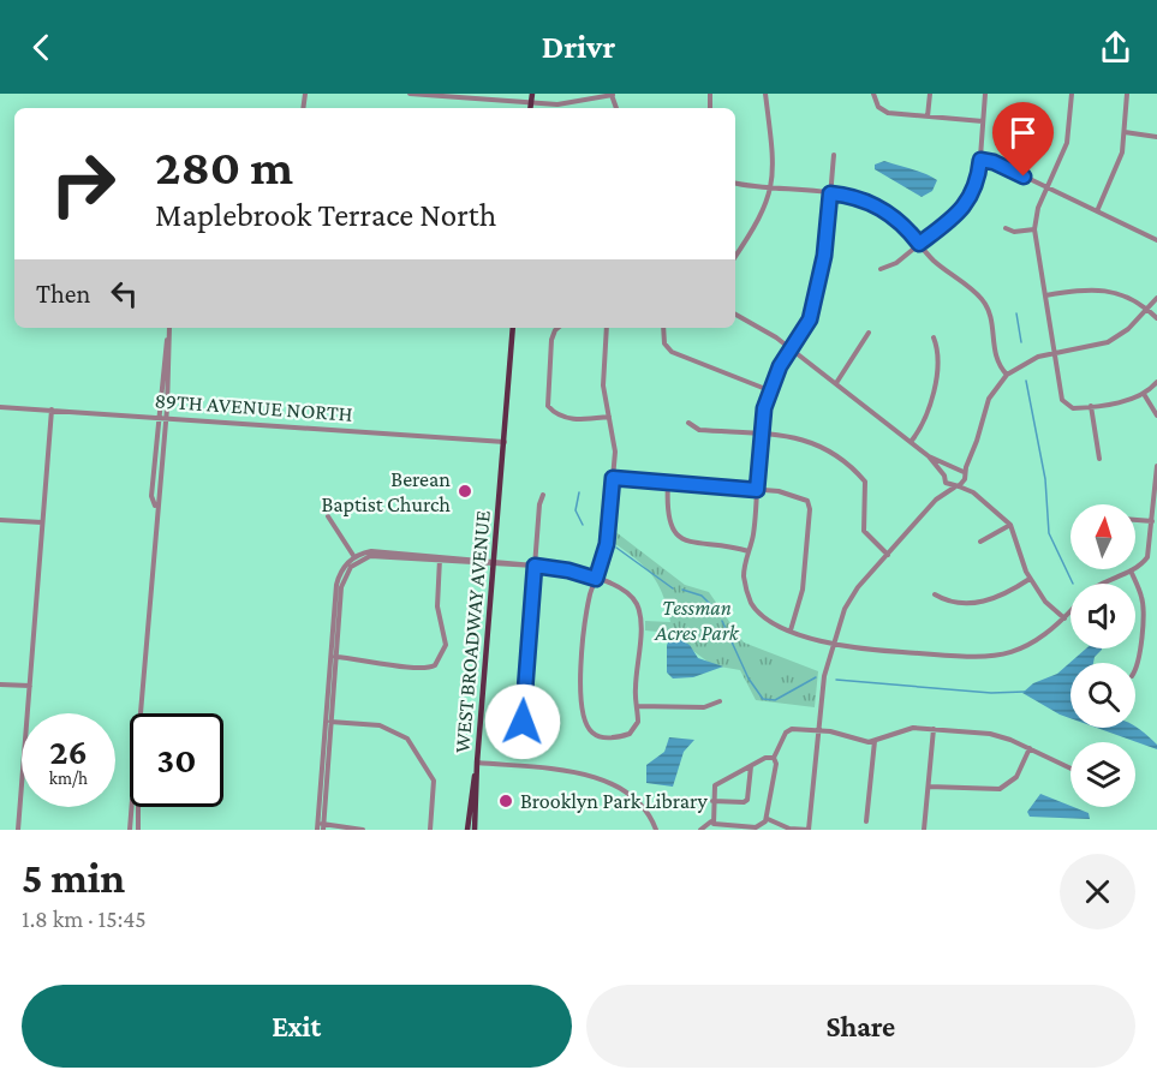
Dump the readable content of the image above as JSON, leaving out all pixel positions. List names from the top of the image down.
{
  "streets": {
    "main road": ["WEST BROADWAY AVENUE"],
    "street": ["89TH AVENUE NORTH"]
  },
  "crossings": [
    ["89TH AVENUE NORTH", "WEST BROADWAY AVENUE"]
  ],
  "parks": ["Tessman Acres Park"],
  "places": ["Berean Baptist Church", "Brooklyn Park Library"],
  "north": "top",
  "page": {
    "header": "Drivr",
    "turn": ["280 m", "Maplebrook Terrace North"],
    "then": "Then",
    "speed": "26 km/h",
    "limit": "30",
    "heading": ["5 min", "1.8 km · 15:45"],
    "buttons": ["Exit", "Share"]
  }
}
